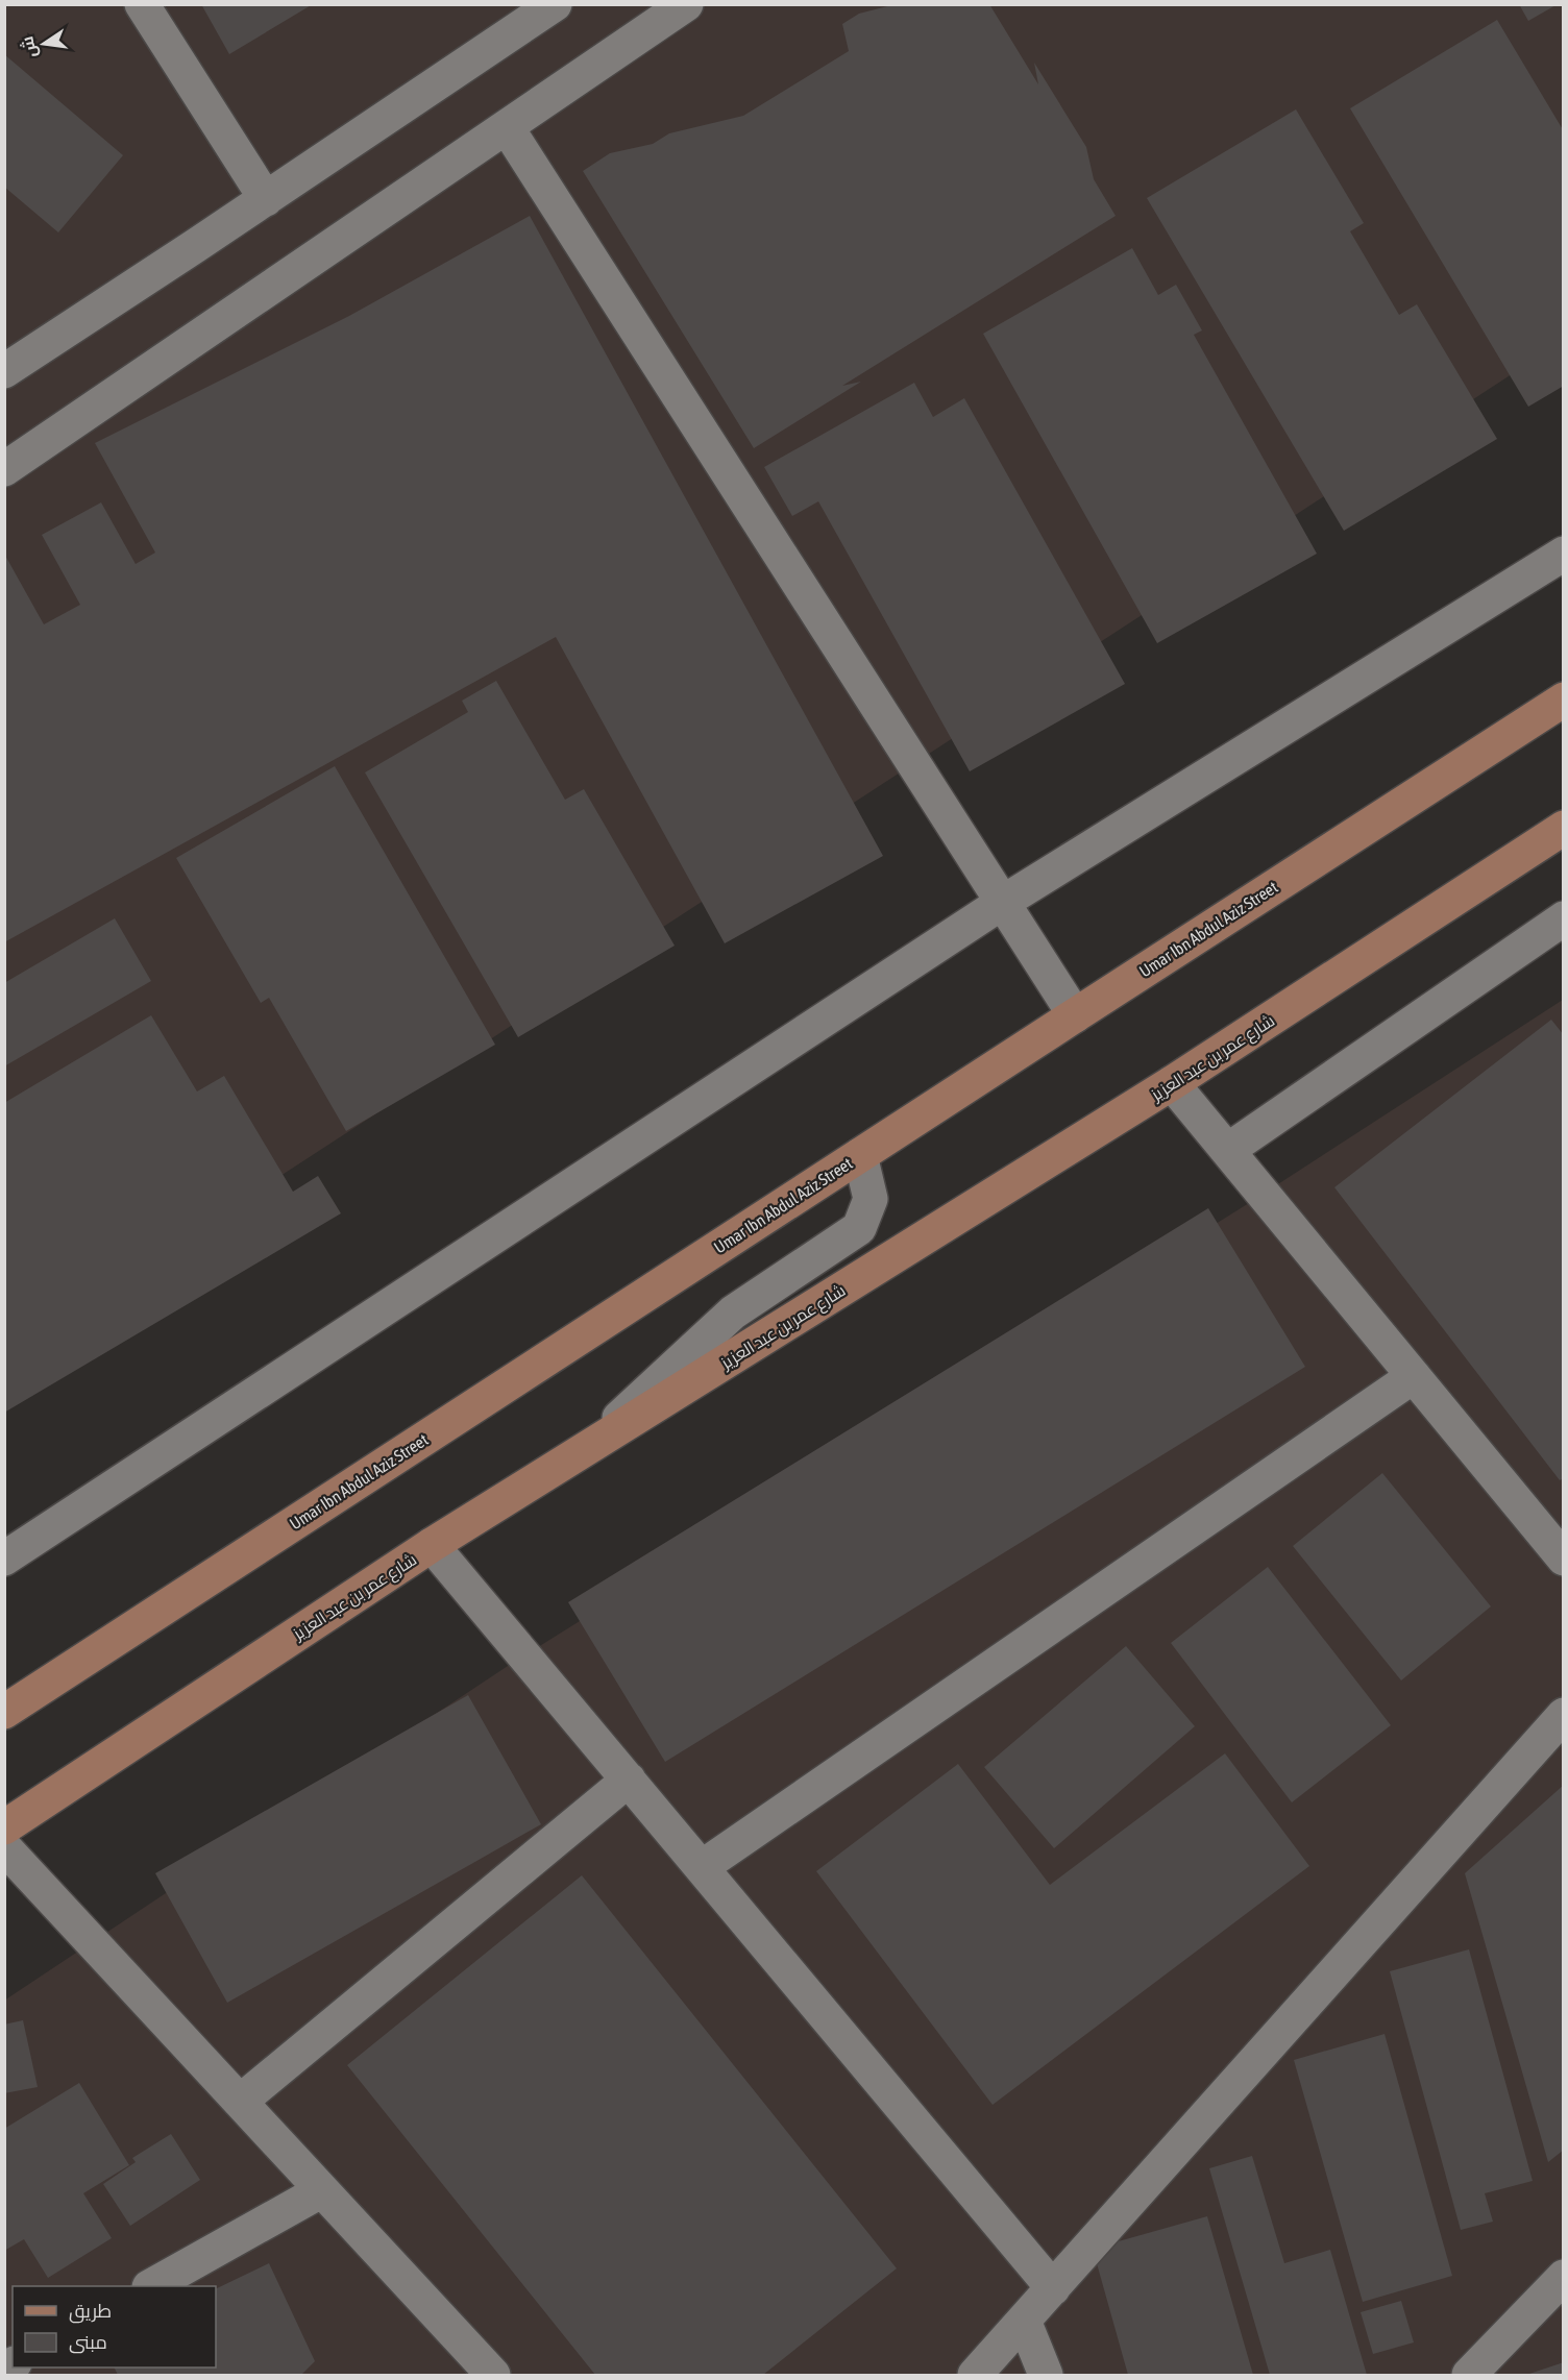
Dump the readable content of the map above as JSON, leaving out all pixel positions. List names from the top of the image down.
{
  "streets": {
    "main road": ["Umar Ibn Abdul Aziz Street", "شارع عمر بن عبد العزيز"]
  },
  "legend": ["طريق", "مبنى"],
  "north": "left"
}
